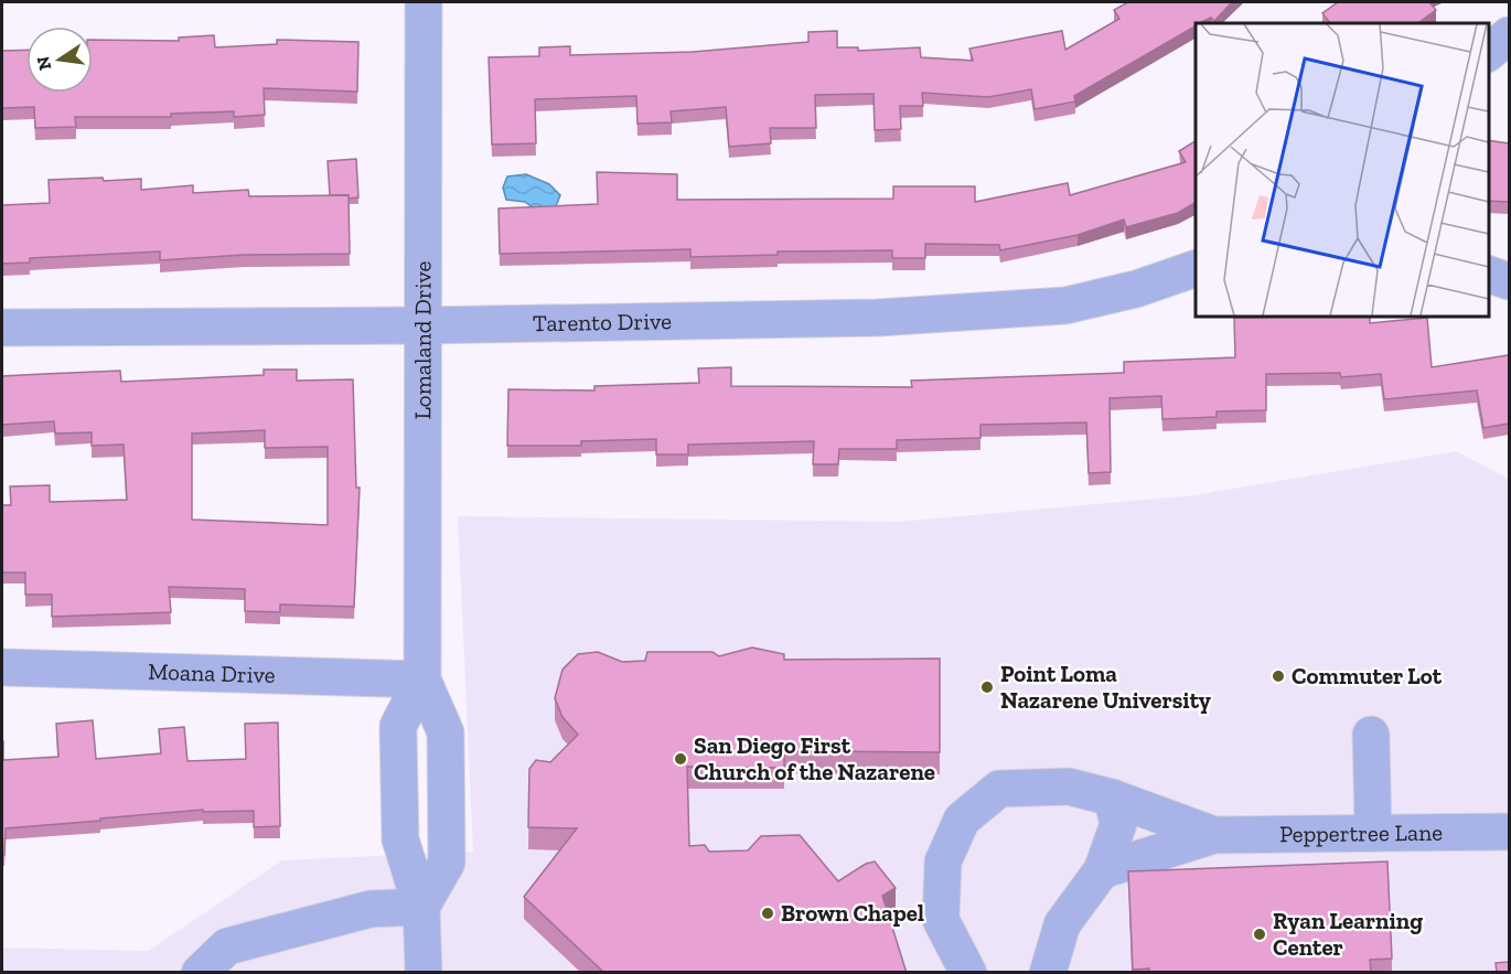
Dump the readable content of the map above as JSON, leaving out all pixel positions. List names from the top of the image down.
{
  "streets": {
    "street": [
      "Tarento Drive",
      "Lomaland Drive",
      "Moana Drive",
      "Peppertree Lane"
    ]
  },
  "crossings": [
    ["Tarento Drive", "Lomaland Drive"],
    ["Lomaland Drive", "Moana Drive"]
  ],
  "places": [
    "Commuter Lot",
    "Point Loma Nazarene University",
    "San Diego First Church of the Nazarene",
    "Brown Chapel",
    "Ryan Learning Center"
  ],
  "north": "left"
}
